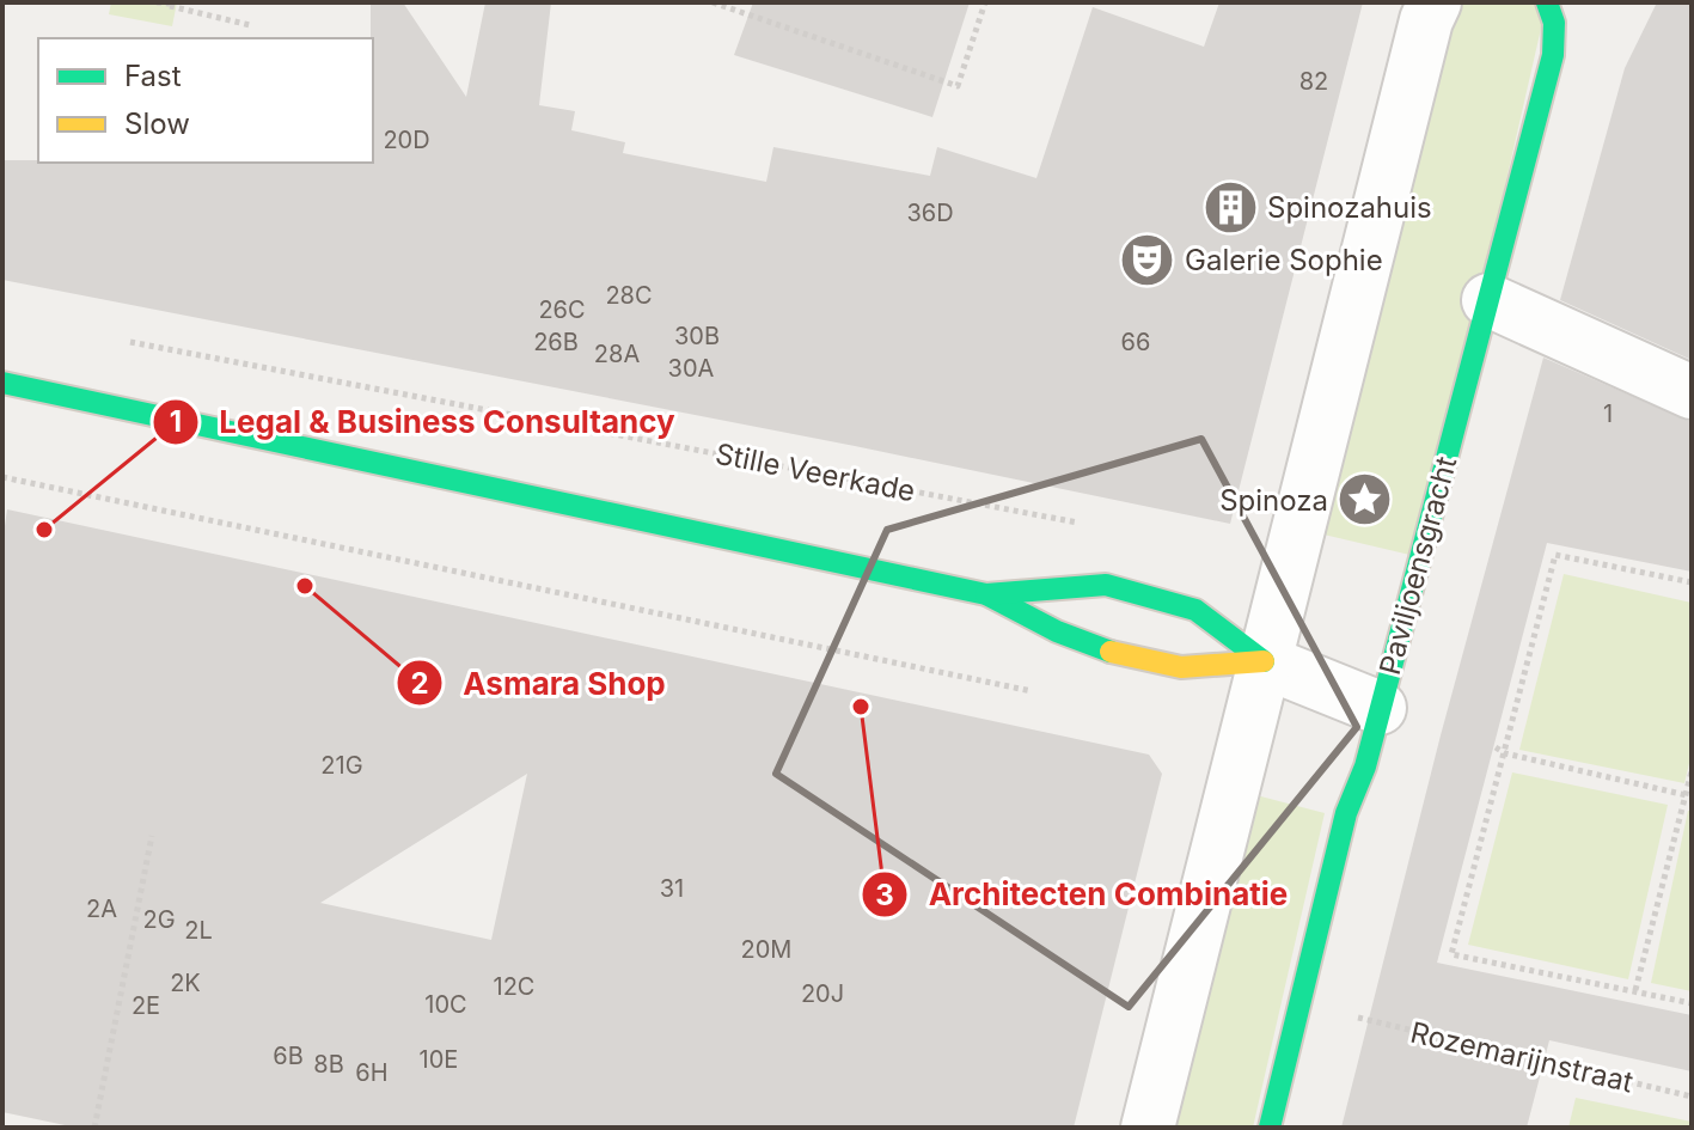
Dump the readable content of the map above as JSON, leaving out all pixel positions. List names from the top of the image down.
{
  "streets": {
    "street": ["Paviljoensgracht"],
    "path": ["Stille Veerkade", "Rozemarijnstraat"]
  },
  "places": {
    "building": ["Spinozahuis"],
    "theatre": ["Galerie Sophie"],
    "place": ["Spinoza"],
    "other": ["Legal & Business Consultancy", "Asmara Shop", "Architecten Combinatie"]
  },
  "house_numbers": [
    "82",
    "20D",
    "36D",
    "28C",
    "26C",
    "30B",
    "26B",
    "66",
    "28A",
    "30A",
    "1",
    "21G",
    "31",
    "2A",
    "2G",
    "2L",
    "20M",
    "2K",
    "12C",
    "20J",
    "10C",
    "2E",
    "6B",
    "10E",
    "8B",
    "6H"
  ],
  "legend": ["Fast", "Slow"]
}
